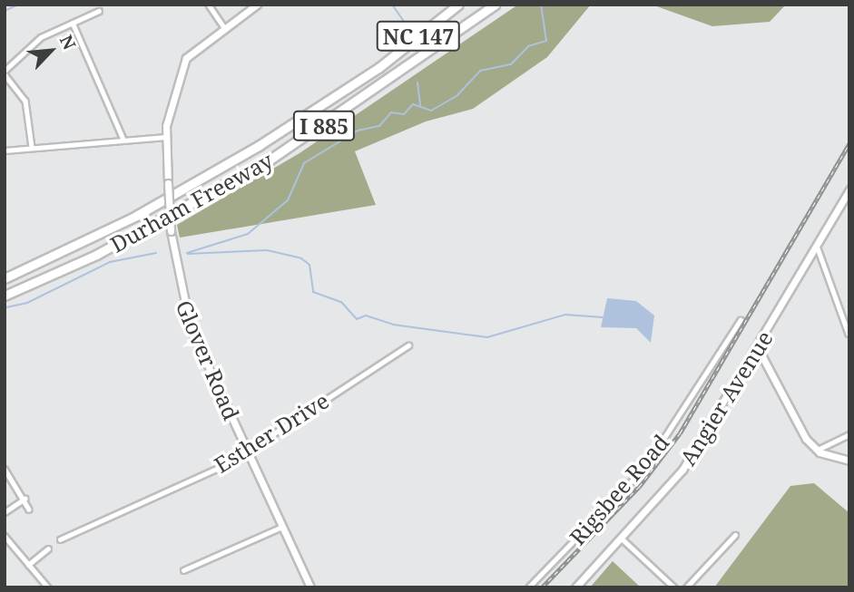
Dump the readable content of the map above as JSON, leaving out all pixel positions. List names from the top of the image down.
{
  "streets": {
    "highway": ["NC 147", "I 885", "Durham Freeway"],
    "street": [
      "Glover Road",
      "Angier Avenue",
      "Esther Drive",
      "Rigsbee Road"
    ]
  },
  "crossings": [
    ["I 885", "Durham Freeway"],
    ["Glover Road", "Esther Drive"]
  ],
  "north": "top right"
}
